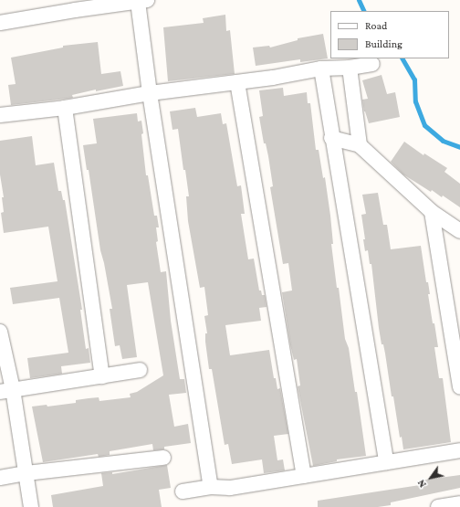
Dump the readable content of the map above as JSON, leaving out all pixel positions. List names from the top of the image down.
{
  "legend": ["Road", "Building"],
  "north": "bottom left"
}
